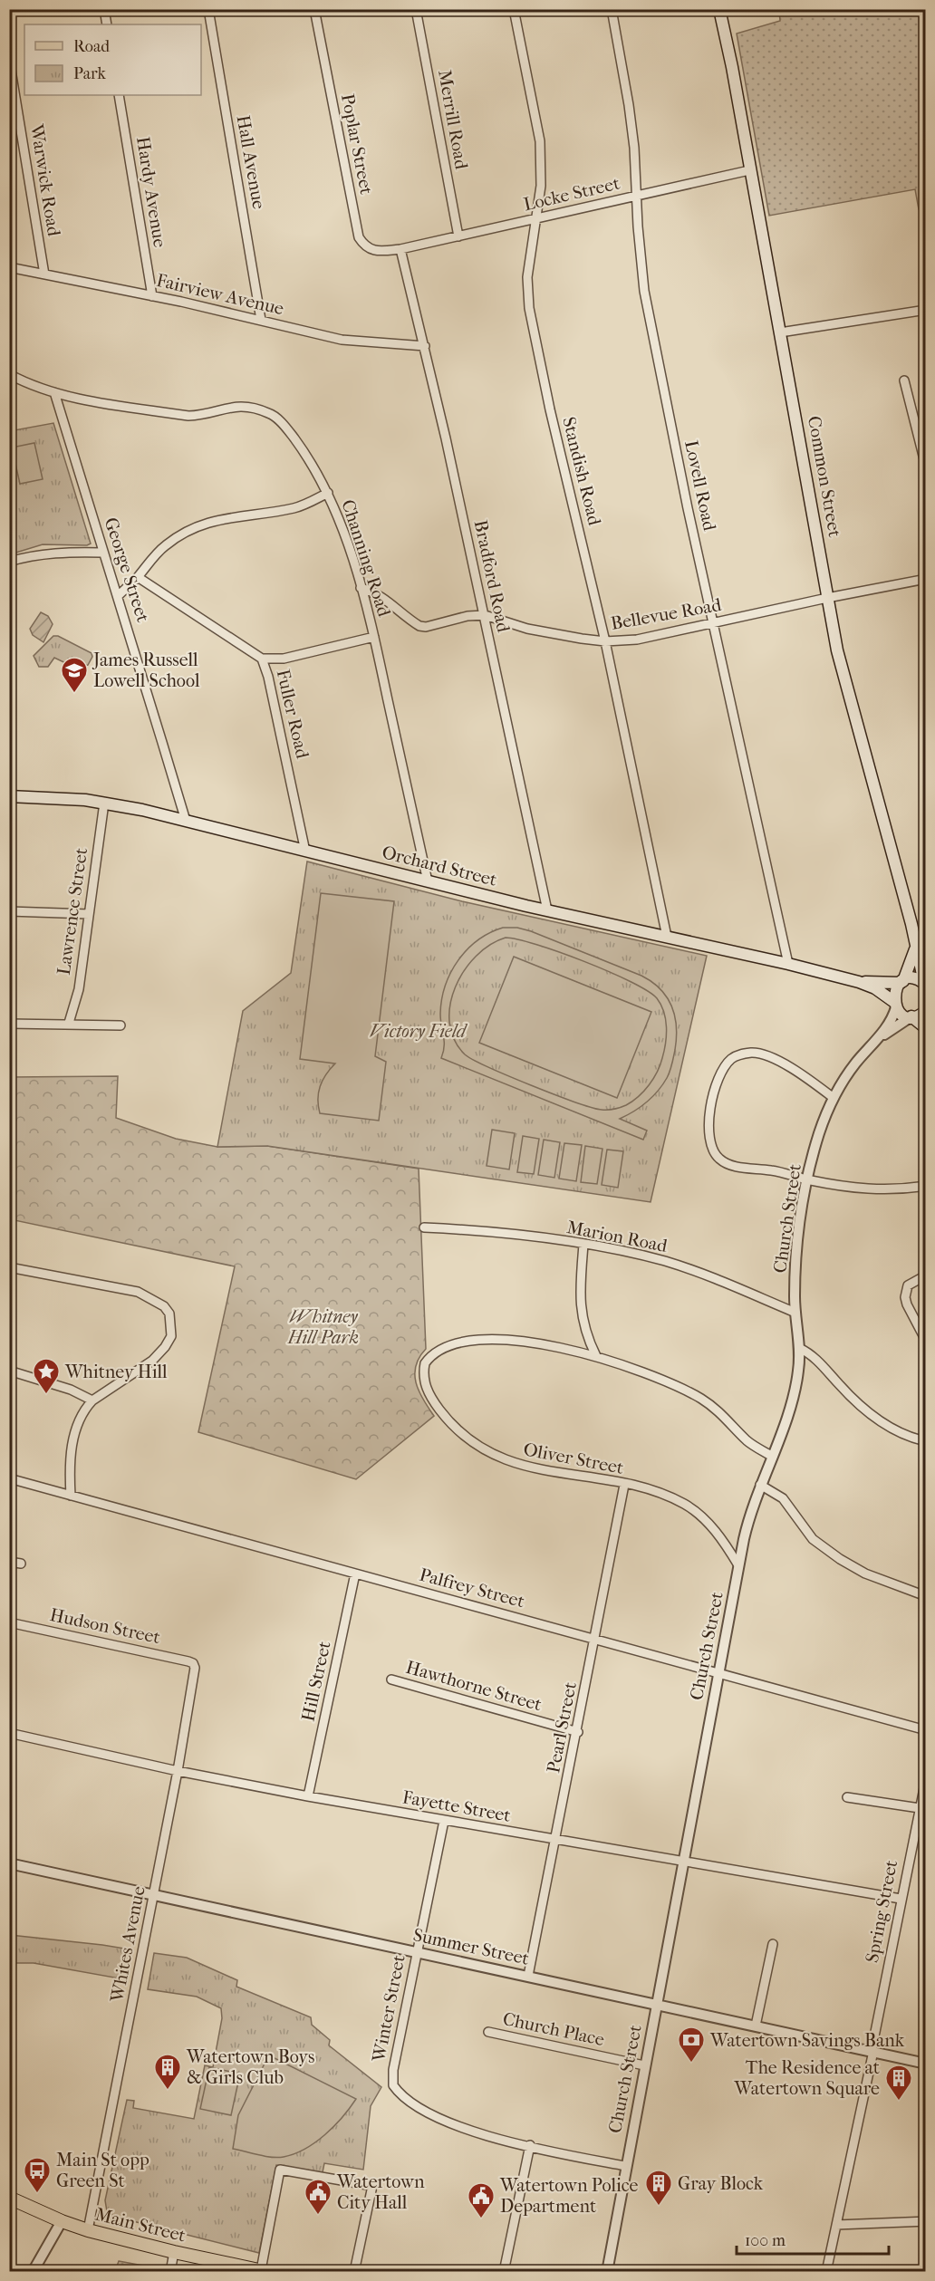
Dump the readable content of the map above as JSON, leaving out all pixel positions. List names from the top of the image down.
{
  "streets": {
    "main road": ["Common Street", "Orchard Street", "Main Street"],
    "street": [
      "Merrill Road",
      "Poplar Street",
      "Hall Avenue",
      "Warwick Road",
      "Hardy Avenue",
      "Locke Street",
      "Fairview Avenue",
      "Standish Road",
      "Lovell Road",
      "Channing Road",
      "George Street",
      "Bradford Road",
      "Bellevue Road",
      "Fuller Road",
      "Lawrence Street",
      "Church Street",
      "Marion Road",
      "Oliver Street",
      "Palfrey Street",
      "Hudson Street",
      "Hill Street",
      "Hawthorne Street",
      "Pearl Street",
      "Fayette Street",
      "Spring Street",
      "Whites Avenue",
      "Summer Street",
      "Winter Street",
      "Church Place"
    ]
  },
  "crossings": [
    ["Merrill Road", "Locke Street"],
    ["Poplar Street", "Locke Street"],
    ["Poplar Street", "Bradford Road"],
    ["Hall Avenue", "Fairview Avenue"],
    ["Warwick Road", "Fairview Avenue"],
    ["Hardy Avenue", "Fairview Avenue"],
    ["Locke Street", "Standish Road"],
    ["Locke Street", "Common Street"],
    ["Locke Street", "Lovell Road"],
    ["Locke Street", "Bradford Road"],
    ["Fairview Avenue", "Bradford Road"],
    ["Standish Road", "Bellevue Road"],
    ["Standish Road", "Orchard Street"],
    ["Common Street", "Bellevue Road"],
    ["Common Street", "Orchard Street"],
    ["Lovell Road", "Bellevue Road"],
    ["Lovell Road", "Orchard Street"],
    ["Channing Road", "George Street"],
    ["Channing Road", "Bellevue Road"],
    ["Channing Road", "Orchard Street"],
    ["George Street", "Orchard Street"],
    ["Bradford Road", "Bellevue Road"],
    ["Bradford Road", "Orchard Street"],
    ["Fuller Road", "Orchard Street"],
    ["Orchard Street", "Lawrence Street"],
    ["Orchard Street", "Church Street"],
    ["Church Street", "Marion Road"],
    ["Church Street", "Oliver Street"],
    ["Church Street", "Palfrey Street"],
    ["Church Street", "Fayette Street"],
    ["Church Street", "Summer Street"],
    ["Church Street", "Winter Street"],
    ["Church Street", "Church Place"],
    ["Oliver Street", "Pearl Street"],
    ["Palfrey Street", "Hill Street"],
    ["Palfrey Street", "Pearl Street"],
    ["Hudson Street", "Whites Avenue"],
    ["Hill Street", "Fayette Street"],
    ["Hawthorne Street", "Pearl Street"],
    ["Pearl Street", "Fayette Street"],
    ["Pearl Street", "Summer Street"],
    ["Fayette Street", "Spring Street"],
    ["Fayette Street", "Whites Avenue"],
    ["Fayette Street", "Winter Street"],
    ["Spring Street", "Summer Street"],
    ["Whites Avenue", "Summer Street"],
    ["Whites Avenue", "Main Street"],
    ["Summer Street", "Winter Street"]
  ],
  "parks": ["Victory Field", "Whitney Hill Park"],
  "places": {
    "school or university": ["James Russell Lowell School"],
    "place": ["Whitney Hill"],
    "bank": ["Watertown Savings Bank"],
    "building": ["Watertown Boys & Girls Club", "The Residence at Watertown Square", "Gray Block"],
    "bus stop": ["Main St opp Green St"],
    "public building": ["Watertown City Hall", "Watertown Police Department"]
  },
  "legend": ["Road", "Park"],
  "scale_bar": "100 m"
}
